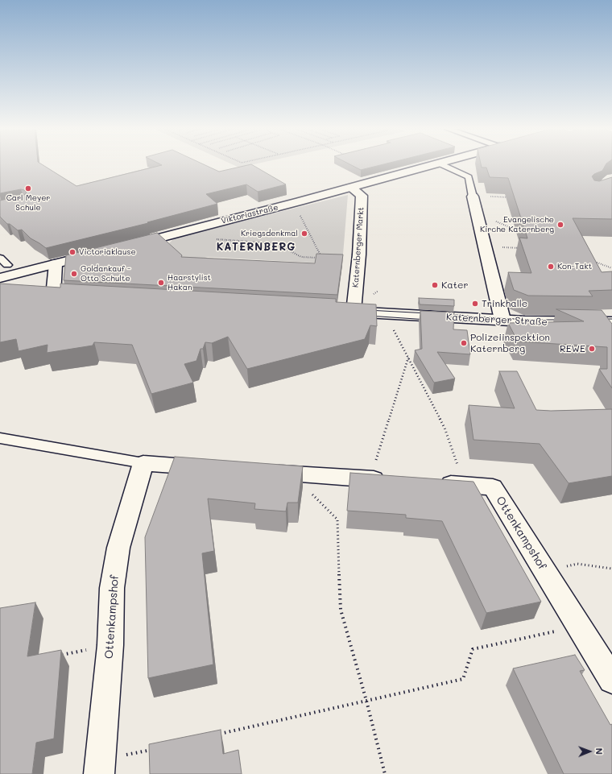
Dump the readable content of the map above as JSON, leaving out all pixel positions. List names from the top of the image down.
{
  "streets": {
    "street": [
      "Viktoriastraße",
      "Katernberger Markt",
      "Katernberger Straße",
      "Ottenkampshof"
    ]
  },
  "crossings": [
    ["Viktoriastraße", "Katernberger Markt"],
    ["Katernberger Markt", "Katernberger Straße"]
  ],
  "districts": ["KATERNBERG"],
  "places": [
    "Carl Meyer Schule",
    "Evangelische Kirche Katernberg",
    "Kriegsdenkmal",
    "Victoriaklause",
    "Kon-Takt",
    "Goldankauf - Otto Schulte",
    "Haarstylist Hakan",
    "Kater",
    "Trinkhalle",
    "Polizeiinspektion Katernberg",
    "REWE"
  ],
  "north": "right"
}
